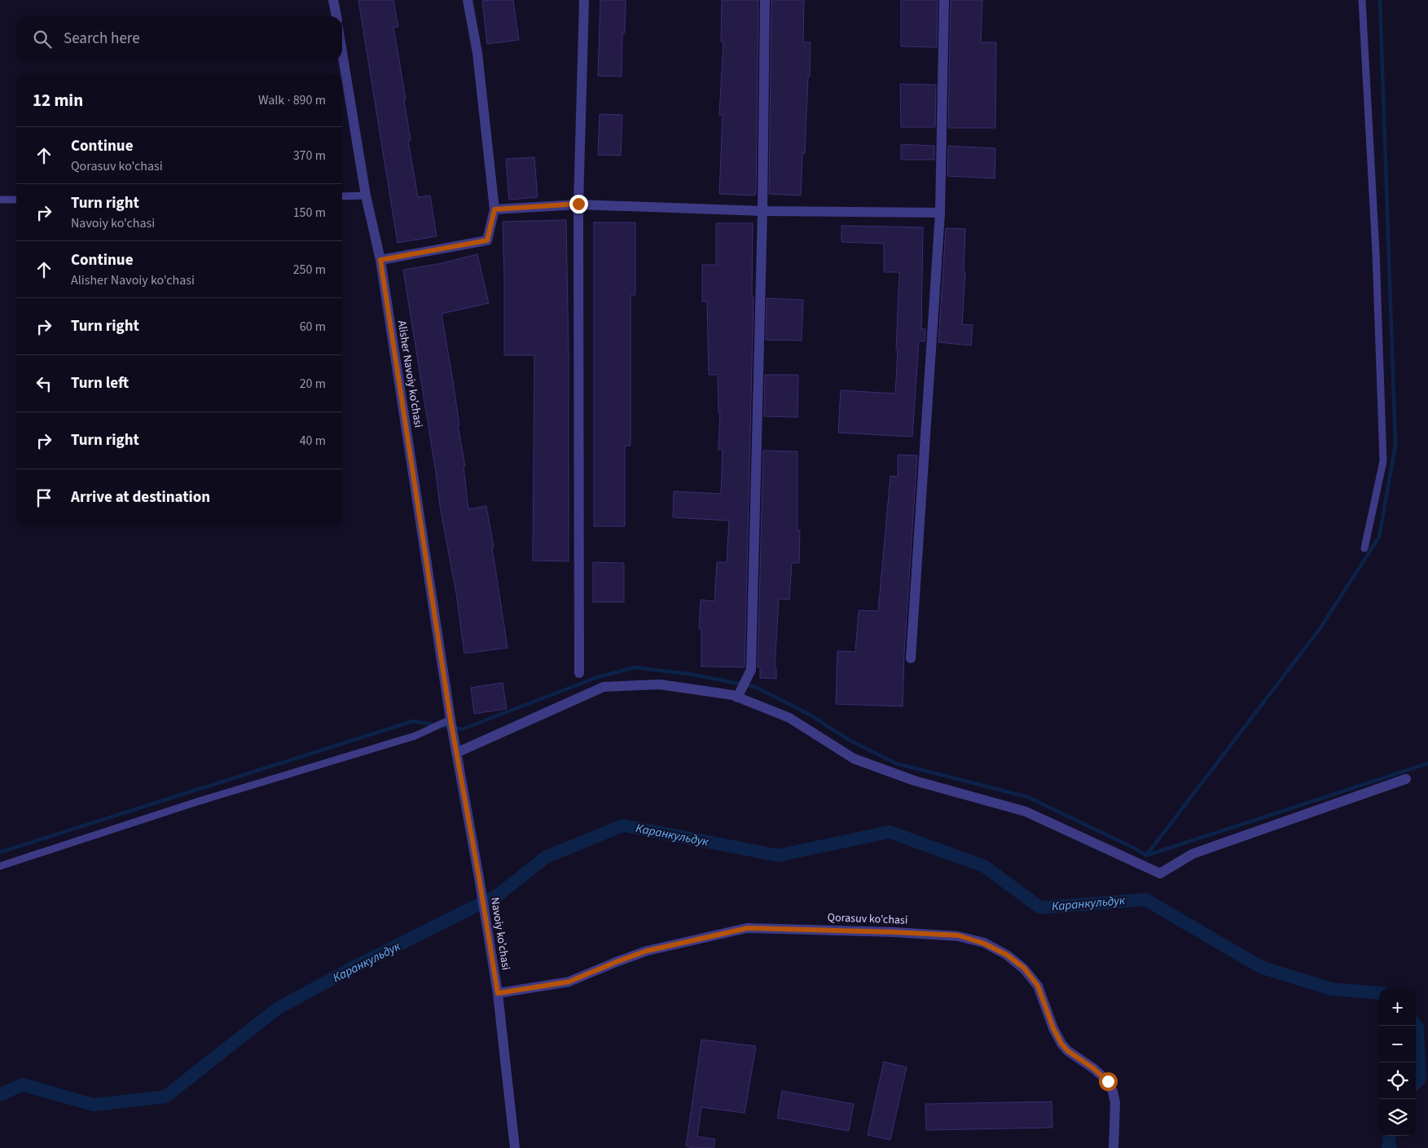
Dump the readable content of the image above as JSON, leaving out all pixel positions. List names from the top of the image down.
{
  "streets": {
    "street": ["Alisher Navoiy ko'chasi", "Qorasuv ko'chasi", "Navoiy ko'chasi"]
  },
  "crossings": [
    ["Alisher Navoiy ko'chasi", "Navoiy ko'chasi"],
    ["Qorasuv ko'chasi", "Navoiy ko'chasi"]
  ],
  "water": ["Каранкульдук"],
  "page": {
    "search": "Search here",
    "heading": ["12 min", "Walk · 890 m"],
    "list": [
      ["Continue", "Qorasuv ko'chasi", "370 m"],
      ["Turn right", "Navoiy ko'chasi", "150 m"],
      ["Continue", "Alisher Navoiy ko'chasi", "250 m"],
      ["Turn right", "60 m"],
      ["Turn left", "20 m"],
      ["Turn right", "40 m"],
      "Arrive at destination"
    ],
    "map_buttons": ["+", "−"]
  }
}
